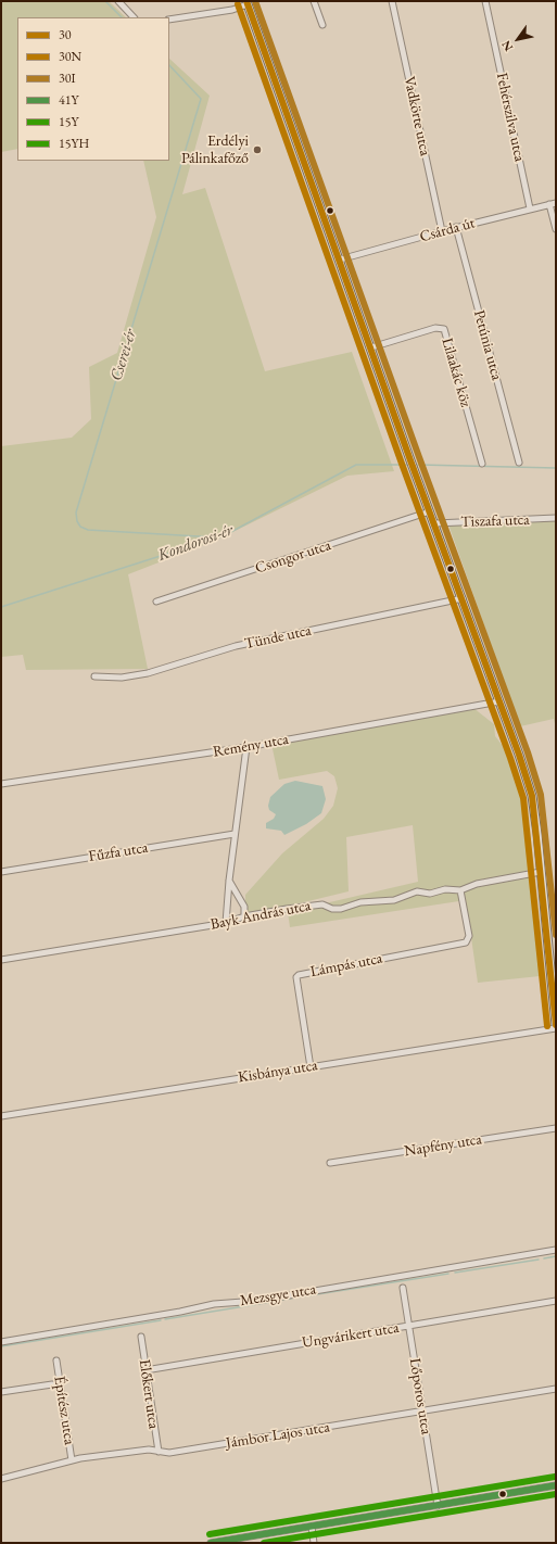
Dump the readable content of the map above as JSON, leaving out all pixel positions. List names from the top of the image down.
{
  "streets": {
    "street": [
      "Vadkörte utca",
      "Fehérszilva utca",
      "Csárda út",
      "Petúnia utca",
      "Lilaakác köz",
      "Tiszafa utca",
      "Csongor utca",
      "Tünde utca",
      "Remény utca",
      "Fűzfa utca",
      "Bayk András utca",
      "Lámpás utca",
      "Kisbánya utca",
      "Napfény utca",
      "Mezsgye utca",
      "Ungvárikert utca",
      "Előkert utca",
      "Lőporos utca",
      "Építész utca",
      "Jámbor Lajos utca"
    ]
  },
  "crossings": [
    ["Vadkörte utca", "Csárda út"],
    ["Fehérszilva utca", "Csárda út"],
    ["Csárda út", "Petúnia utca"],
    ["Bayk András utca", "Lámpás utca"],
    ["Lámpás utca", "Kisbánya utca"],
    ["Ungvárikert utca", "Előkert utca"],
    ["Ungvárikert utca", "Lőporos utca"],
    ["Előkert utca", "Jámbor Lajos utca"],
    ["Lőporos utca", "Jámbor Lajos utca"],
    ["Építész utca", "Jámbor Lajos utca"]
  ],
  "water": ["Cserei-ér", "Kondorosi-ér"],
  "places": ["Erdélyi Pálinkafőző"],
  "lines": [
    "transit line 30",
    "transit line 30I",
    "transit line 30N",
    "transit line 15YH",
    "transit line 41Y",
    "transit line 15Y"
  ],
  "legend": [
    "30",
    "30N",
    "30I",
    "41Y",
    "15Y",
    "15YH"
  ],
  "north": "bottom left"
}
